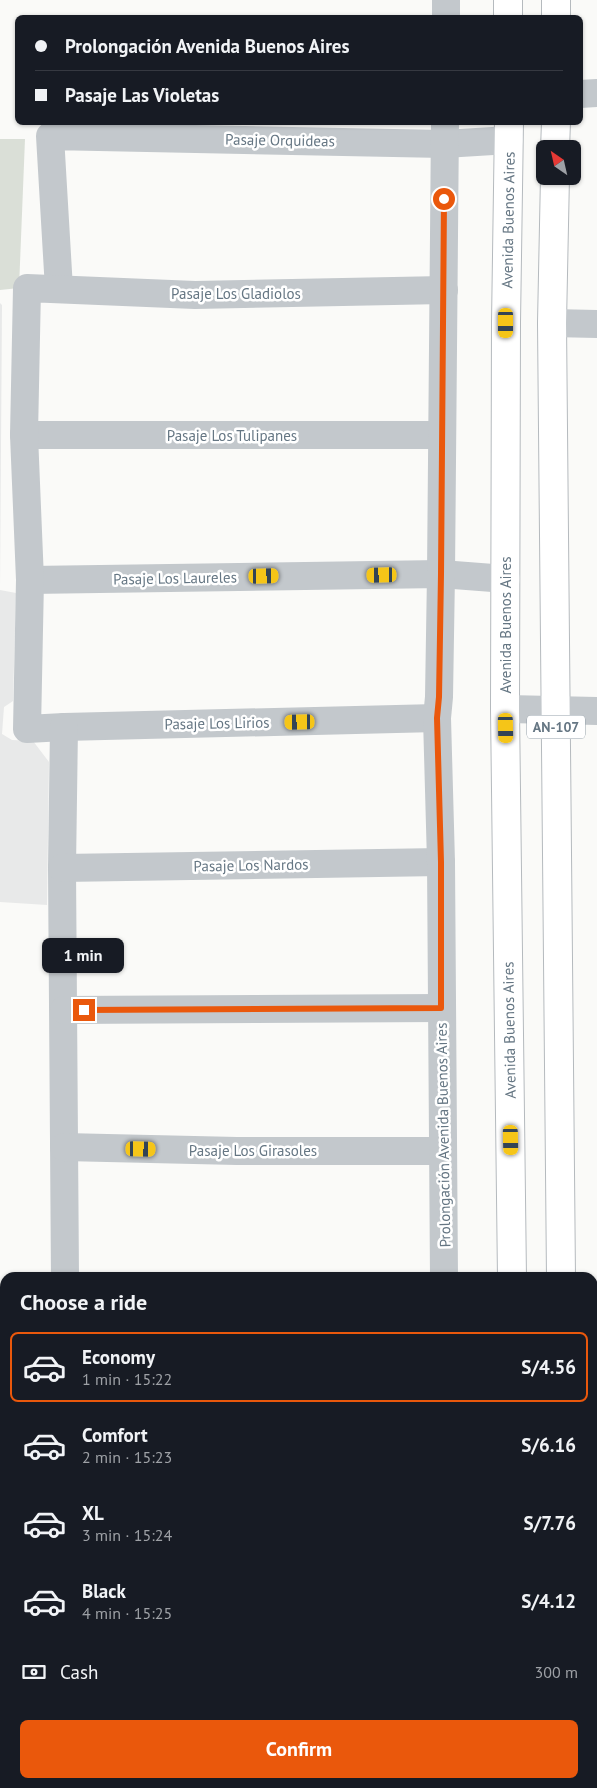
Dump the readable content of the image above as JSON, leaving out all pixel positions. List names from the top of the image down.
{
  "streets": {
    "main road": ["Avenida Buenos Aires", "AN-107"],
    "street": [
      "Pasaje Orquideas",
      "Pasaje Los Gladiolos",
      "Pasaje Los Tulipanes",
      "Pasaje Los Laureles",
      "Pasaje Los Lirios",
      "Pasaje Los Nardos",
      "Prolongación Avenida Buenos Aires",
      "Pasaje Los Girasoles"
    ]
  },
  "crossings": [
    ["Pasaje Orquideas", "Avenida Buenos Aires"],
    ["Pasaje Orquideas", "Pasaje Los Gladiolos"],
    ["Pasaje Orquideas", "Prolongación Avenida Buenos Aires"],
    ["Avenida Buenos Aires", "Pasaje Los Laureles"],
    ["Pasaje Los Gladiolos", "Pasaje Los Tulipanes"],
    ["Pasaje Los Gladiolos", "Prolongación Avenida Buenos Aires"],
    ["Pasaje Los Tulipanes", "Prolongación Avenida Buenos Aires"],
    ["Pasaje Los Laureles", "Pasaje Los Lirios"],
    ["Pasaje Los Laureles", "Prolongación Avenida Buenos Aires"],
    ["Pasaje Los Lirios", "Prolongación Avenida Buenos Aires"],
    ["Pasaje Los Nardos", "Prolongación Avenida Buenos Aires"],
    ["Prolongación Avenida Buenos Aires", "Pasaje Los Girasoles"]
  ],
  "north": "top left",
  "page": {
    "banner": ["Prolongación Avenida Buenos Aires", "Pasaje Las Violetas"],
    "bubble": "1 min",
    "heading": "Choose a ride",
    "list": [
      {
        "name": "Economy",
        "note": "1 min · 15:22",
        "value": "S/4.56"
      },
      {
        "name": "Comfort",
        "note": "2 min · 15:23",
        "value": "S/6.16"
      },
      {
        "name": "XL",
        "note": "3 min · 15:24",
        "value": "S/7.76"
      },
      {
        "name": "Black",
        "note": "4 min · 15:25",
        "value": "S/4.12"
      }
    ],
    "pay": ["Cash", "300 m"],
    "buttons": "Confirm"
  }
}
